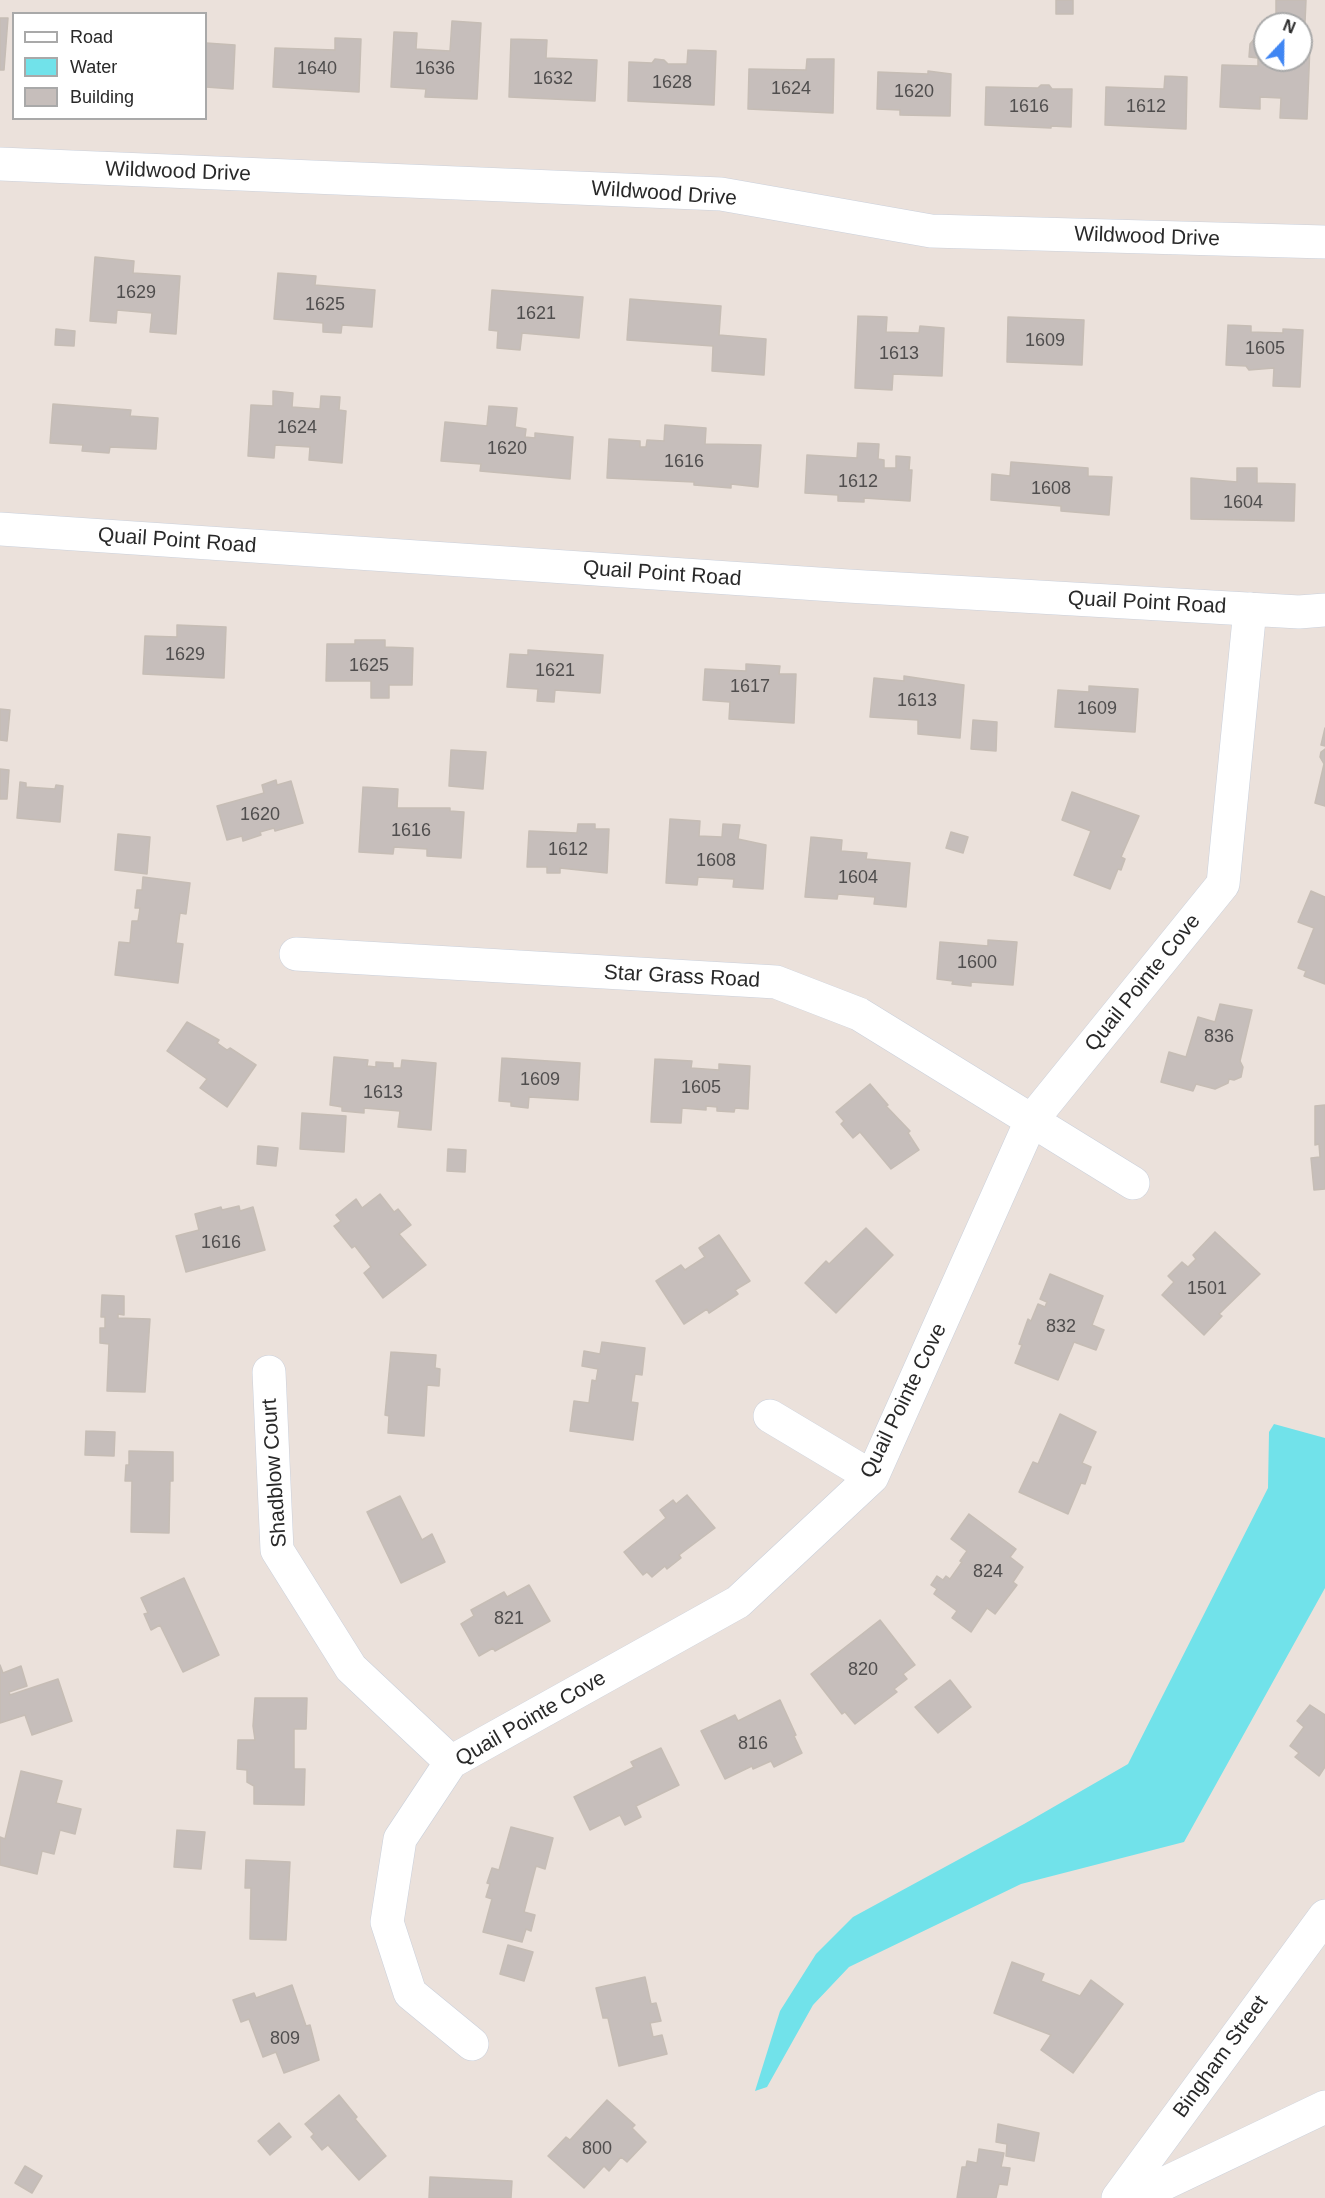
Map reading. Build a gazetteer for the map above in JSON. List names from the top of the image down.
{
  "streets": {
    "street": [
      "Wildwood Drive",
      "Quail Point Road",
      "Star Grass Road",
      "Quail Pointe Cove",
      "Shadblow Court",
      "Bingham Street"
    ]
  },
  "crossings": [
    ["Quail Point Road", "Quail Pointe Cove"],
    ["Star Grass Road", "Quail Pointe Cove"],
    ["Quail Pointe Cove", "Shadblow Court"]
  ],
  "house_numbers": [
    "1640",
    "1636",
    "1632",
    "1628",
    "1624",
    "1620",
    "1616",
    "1612",
    "1629",
    "1625",
    "1621",
    "1609",
    "1605",
    "1613",
    "1624",
    "1620",
    "1616",
    "1612",
    "1608",
    "1604",
    "1629",
    "1625",
    "1621",
    "1617",
    "1613",
    "1609",
    "1620",
    "1616",
    "1612",
    "1608",
    "1604",
    "1600",
    "836",
    "1609",
    "1605",
    "1613",
    "1616",
    "1501",
    "832",
    "824",
    "821",
    "820",
    "816",
    "809",
    "800"
  ],
  "legend": ["Road", "Water", "Building"],
  "north": "top"
}
